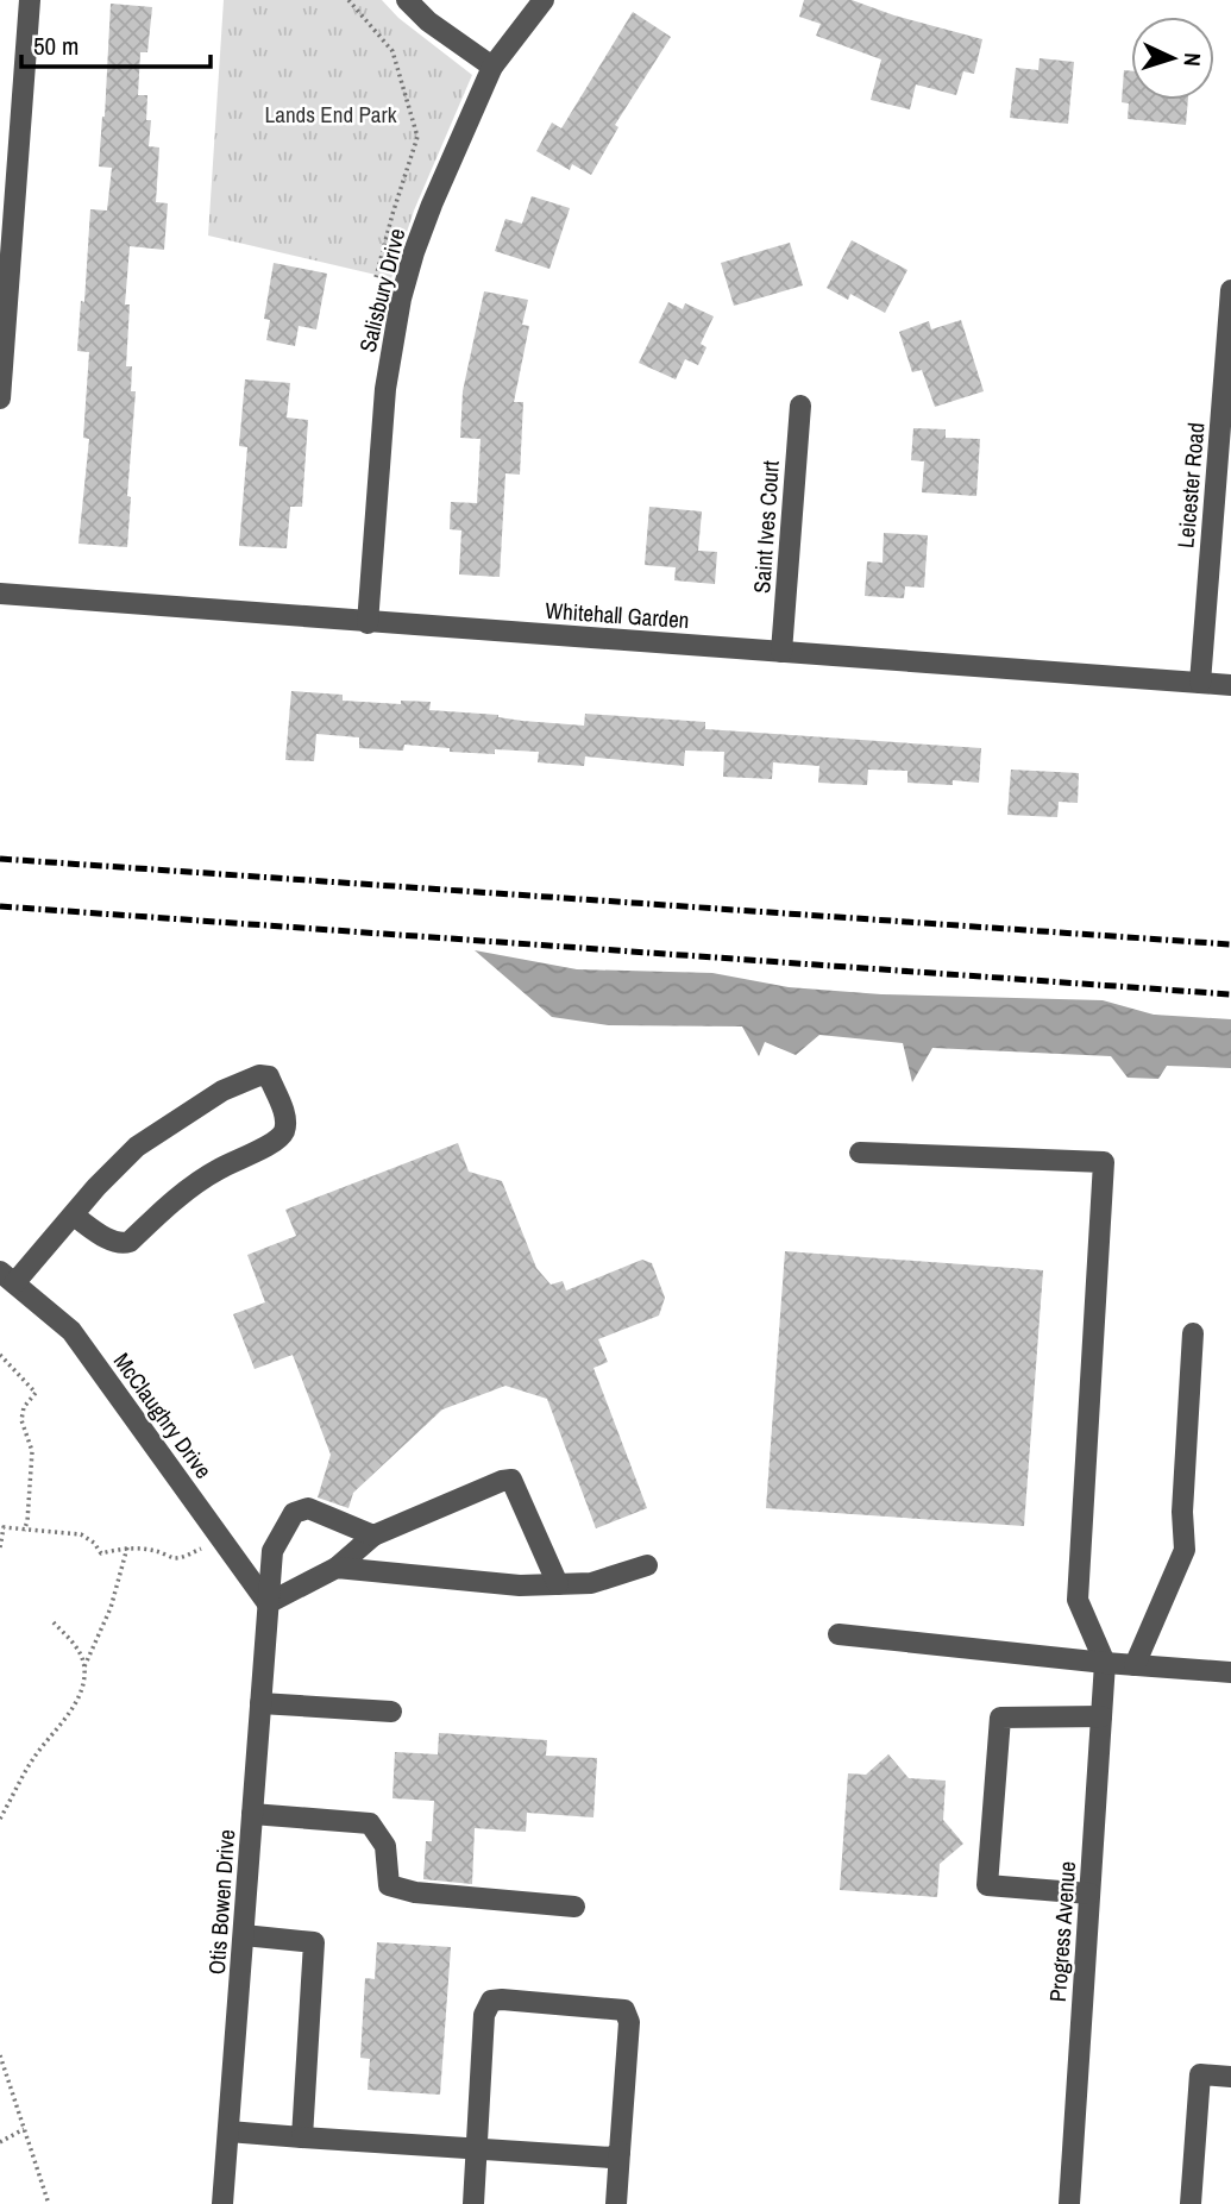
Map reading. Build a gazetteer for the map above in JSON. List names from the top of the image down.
{
  "streets": {
    "street": [
      "Salisbury Drive",
      "Leicester Road",
      "Saint Ives Court",
      "Whitehall Garden",
      "McClaughry Drive",
      "Otis Bowen Drive",
      "Progress Avenue"
    ]
  },
  "crossings": [
    ["Salisbury Drive", "Whitehall Garden"],
    ["Leicester Road", "Whitehall Garden"],
    ["Saint Ives Court", "Whitehall Garden"],
    ["McClaughry Drive", "Otis Bowen Drive"]
  ],
  "parks": ["Lands End Park"],
  "scale_bar": "50 m",
  "north": "right"
}
